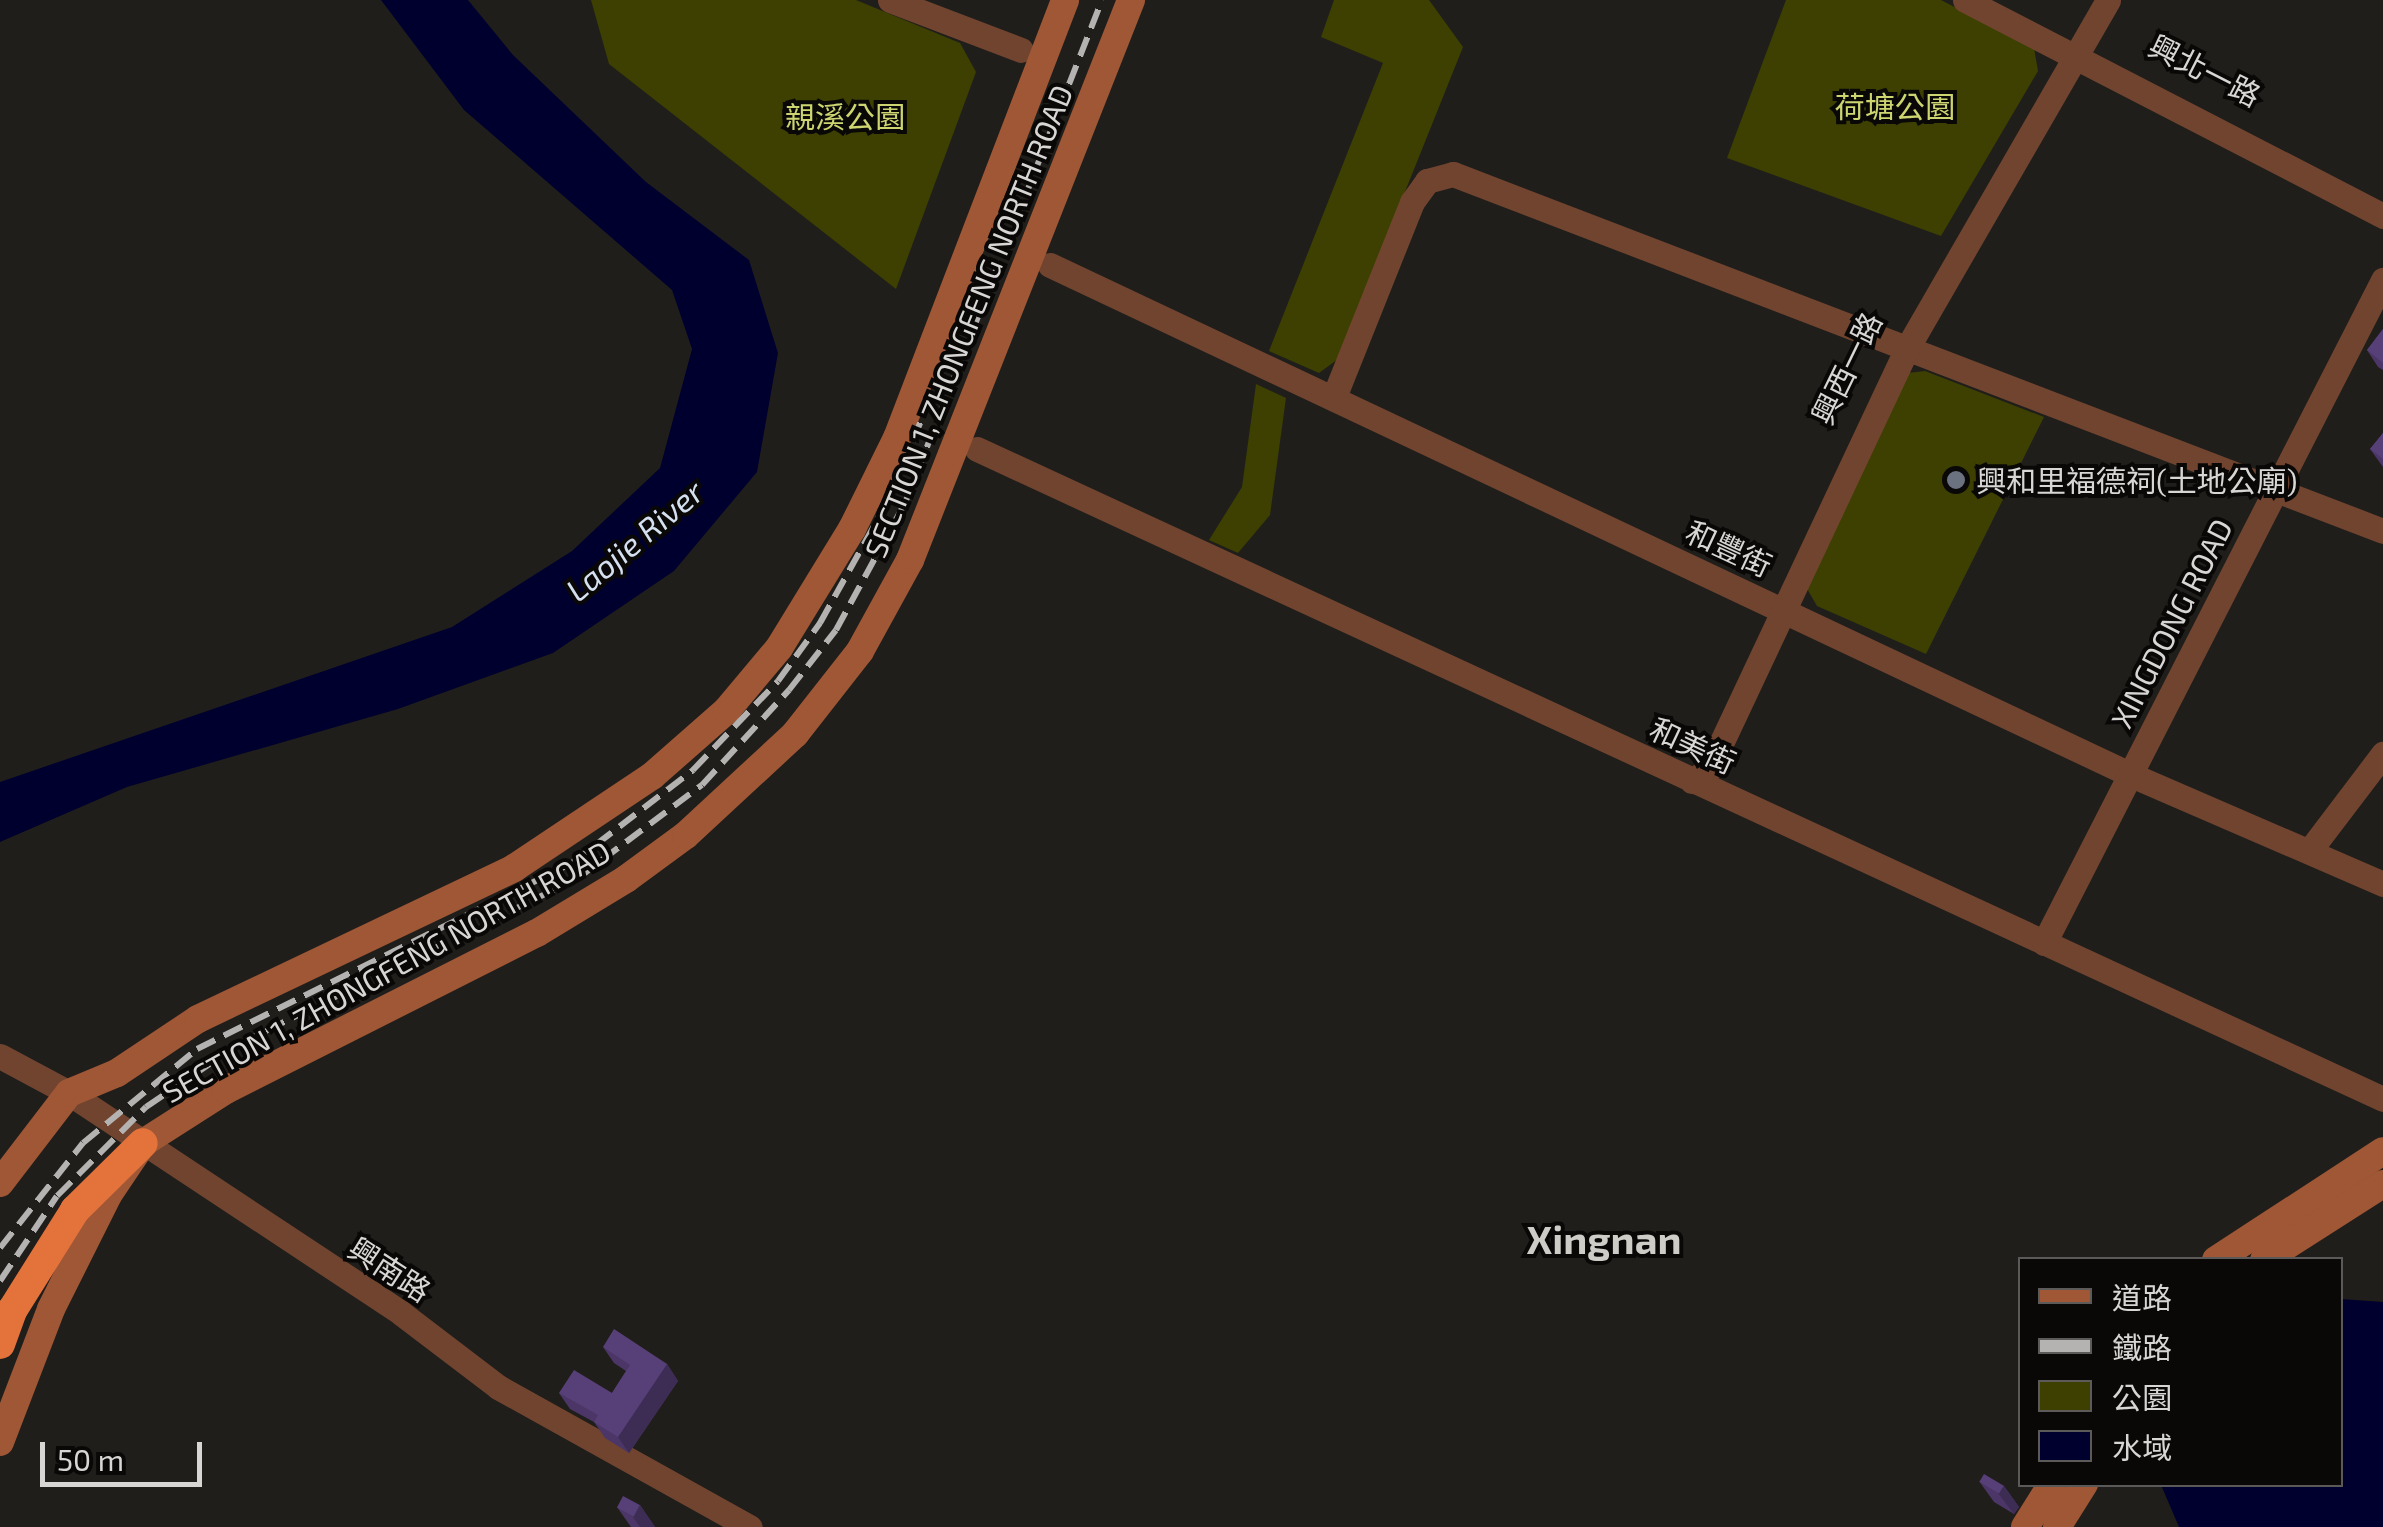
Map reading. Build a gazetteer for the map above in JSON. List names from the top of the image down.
{
  "streets": {
    "main road": ["SECTION 1, ZHONGFENG NORTH ROAD"],
    "street": [
      "興北一路",
      "興西一路",
      "和豐街",
      "XINGDONG ROAD",
      "和美街",
      "興南路"
    ]
  },
  "crossings": [
    ["興北一路", "興西一路"],
    ["SECTION 1, ZHONGFENG NORTH ROAD", "興南路"],
    ["興西一路", "和豐街"],
    ["興西一路", "和美街"],
    ["和豐街", "XINGDONG ROAD"],
    ["XINGDONG ROAD", "和美街"]
  ],
  "districts": ["Xingnan"],
  "water": ["Laojie River"],
  "parks": ["荷塘公園", "親溪公園"],
  "places": ["興和里福德祠(土地公廟)"],
  "legend": [
    "道路",
    "鐵路",
    "公園",
    "水域"
  ],
  "scale_bar": "50 m"
}
